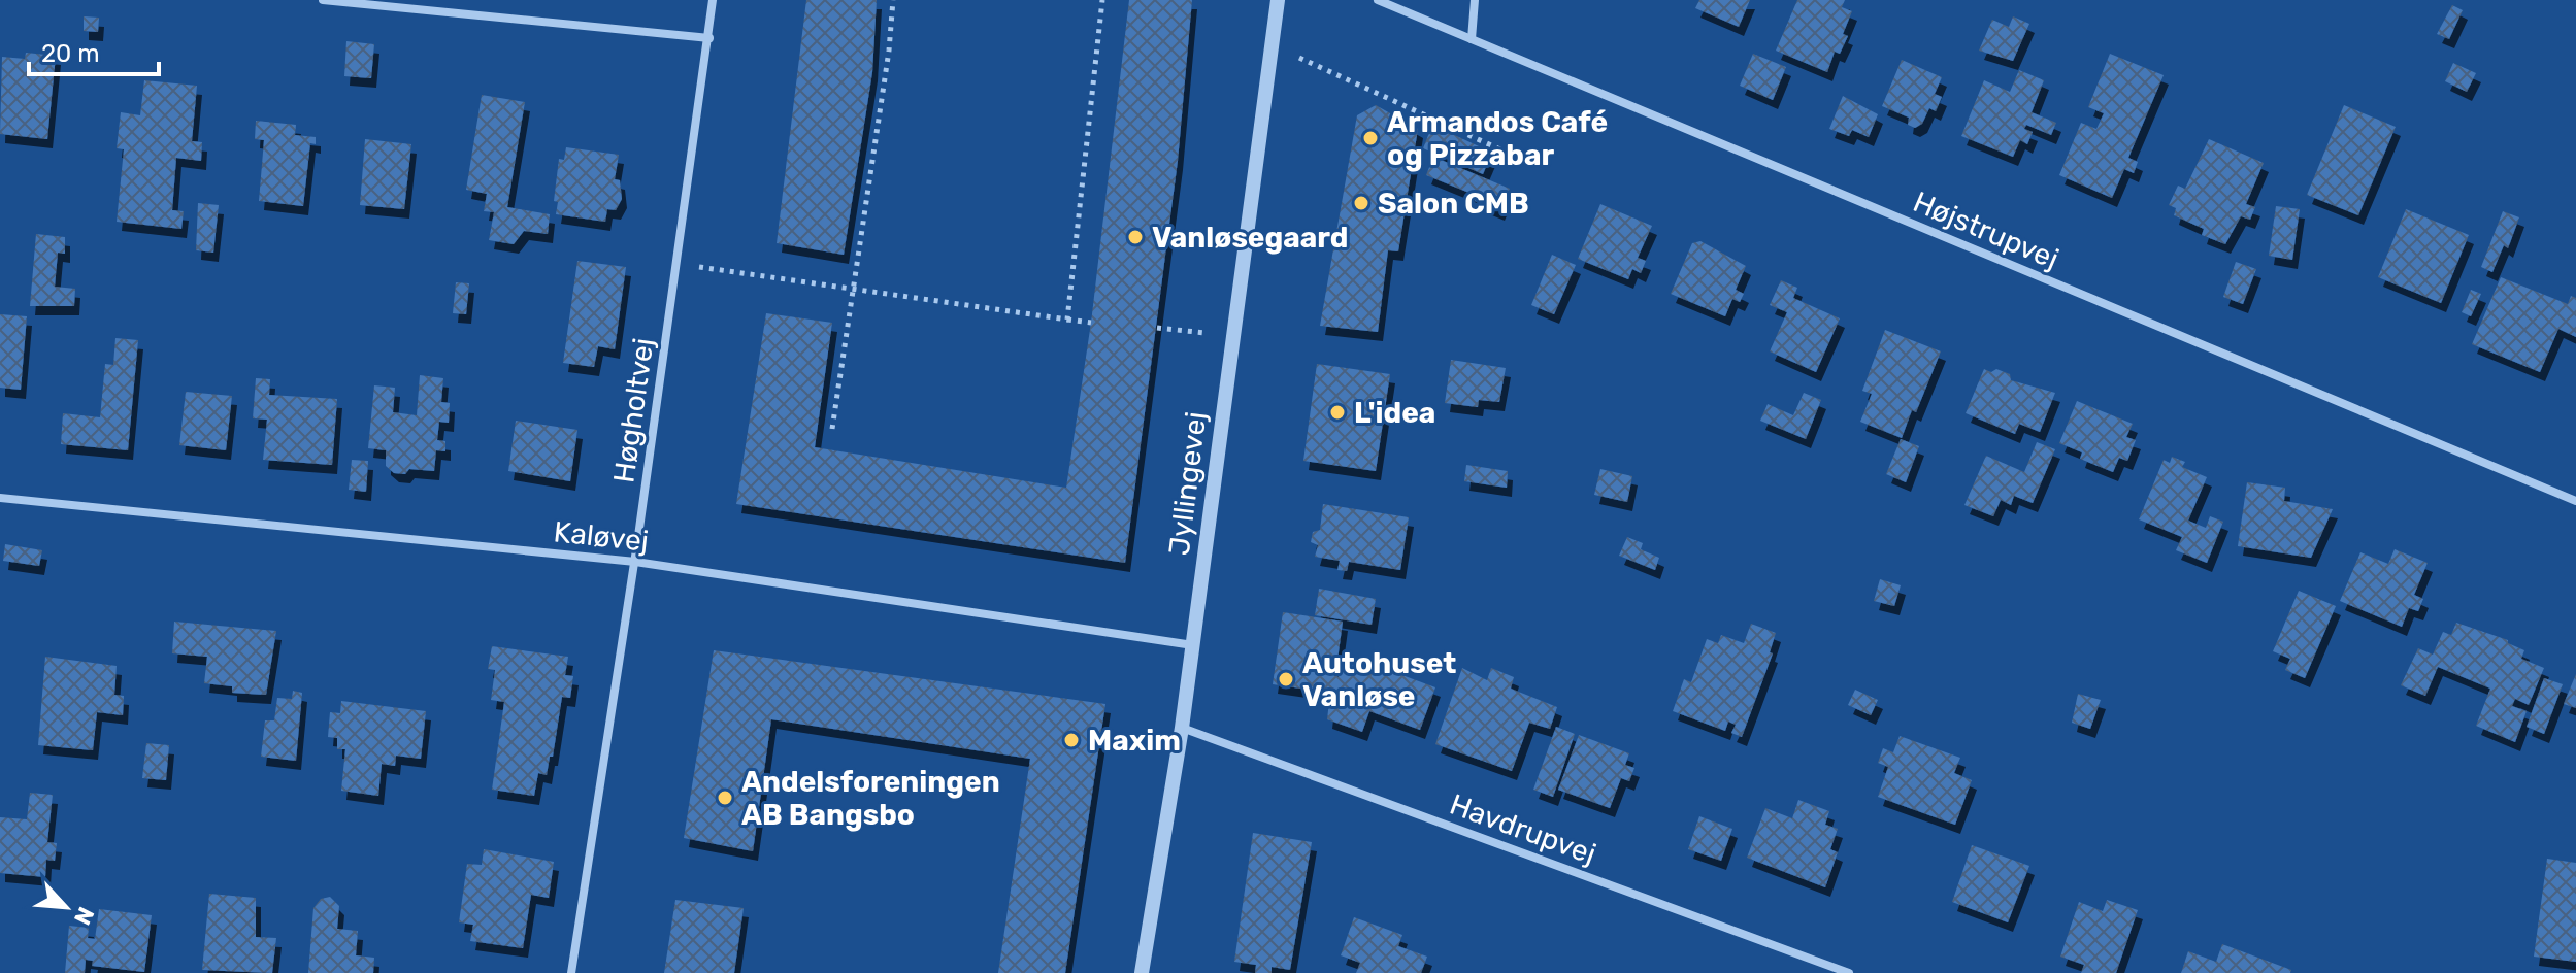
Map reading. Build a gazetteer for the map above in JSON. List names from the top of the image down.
{
  "streets": {
    "street": [
      "Højstrupvej",
      "Høgholtvej",
      "Jyllingevej",
      "Kaløvej",
      "Havdrupvej"
    ]
  },
  "crossings": [
    ["Høgholtvej", "Kaløvej"],
    ["Jyllingevej", "Kaløvej"],
    ["Jyllingevej", "Havdrupvej"]
  ],
  "places": [
    "Armandos Café og Pizzabar",
    "Salon CMB",
    "Vanløsegaard",
    "L'idea",
    "Autohuset Vanløse",
    "Maxim",
    "Andelsforeningen AB Bangsbo"
  ],
  "scale_bar": "20 m",
  "north": "bottom right"
}
